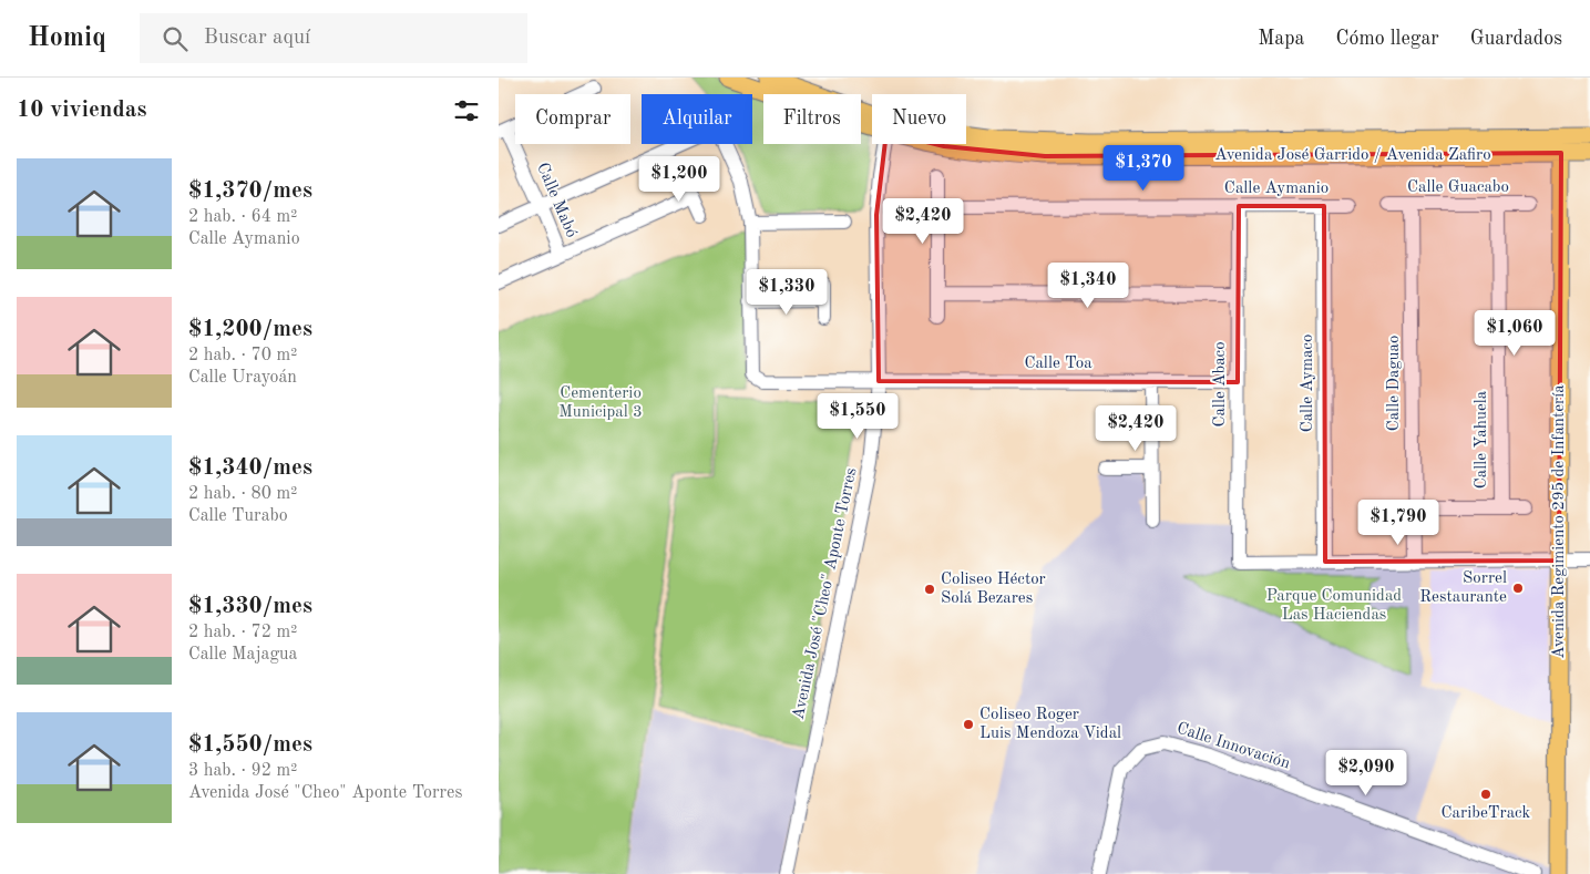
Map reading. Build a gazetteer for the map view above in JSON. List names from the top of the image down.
{
  "streets": {
    "main road": ["Avenida José Garrido / Avenida Zafiro", "Avenida Regimiento 295 de Infantería"],
    "street": [
      "Calle Guacabo",
      "Calle Aymanio",
      "Calle Mabó",
      "Calle Toa",
      "Calle Aymaco",
      "Calle Daguao",
      "Calle Abaco",
      "Calle Yahuela",
      "Avenida José \"Cheo\" Aponte Torres",
      "Calle Innovación"
    ]
  },
  "crossings": [
    ["Avenida José Garrido / Avenida Zafiro", "Avenida Regimiento 295 de Infantería"],
    ["Calle Guacabo", "Calle Daguao"],
    ["Calle Guacabo", "Calle Yahuela"],
    ["Calle Aymanio", "Calle Aymaco"],
    ["Calle Aymanio", "Calle Abaco"],
    ["Calle Toa", "Calle Abaco"],
    ["Calle Toa", "Avenida José \"Cheo\" Aponte Torres"],
    ["Calle Aymaco", "Calle Abaco"],
    ["Calle Daguao", "Calle Yahuela"]
  ],
  "parks": ["Cementerio Municipal 3", "Parque Comunidad Las Haciendas"],
  "places": [
    "Sorrel Restaurante",
    "Coliseo Héctor Solá Bezares",
    "Coliseo Roger Luis Mendoza Vidal",
    "CaribeTrack"
  ],
  "page": {
    "header": "Homiq",
    "search": "Buscar aquí",
    "nav": ["Mapa", "Cómo llegar", "Guardados"],
    "heading": "10 viviendas",
    "chip": [
      "Comprar",
      "Alquilar",
      "Filtros",
      "Nuevo"
    ],
    "list": [
      {
        "name": "$1,370/mes",
        "note": "2 hab. · 64 m² · Calle Aymanio"
      },
      {
        "name": "$1,200/mes",
        "note": "2 hab. · 70 m² · Calle Urayoán"
      },
      {
        "name": "$1,340/mes",
        "note": "2 hab. · 80 m² · Calle Turabo"
      },
      {
        "name": "$1,330/mes",
        "note": "2 hab. · 72 m² · Calle Majagua"
      },
      {
        "name": "$1,550/mes",
        "note": "3 hab. · 92 m² · Avenida José \"Cheo\" Aponte Torres"
      }
    ],
    "price": [
      "$1,370",
      "$1,200",
      "$2,420",
      "$1,340",
      "$1,330",
      "$1,060",
      "$1,550",
      "$2,420",
      "$1,790",
      "$2,090"
    ]
  }
}
